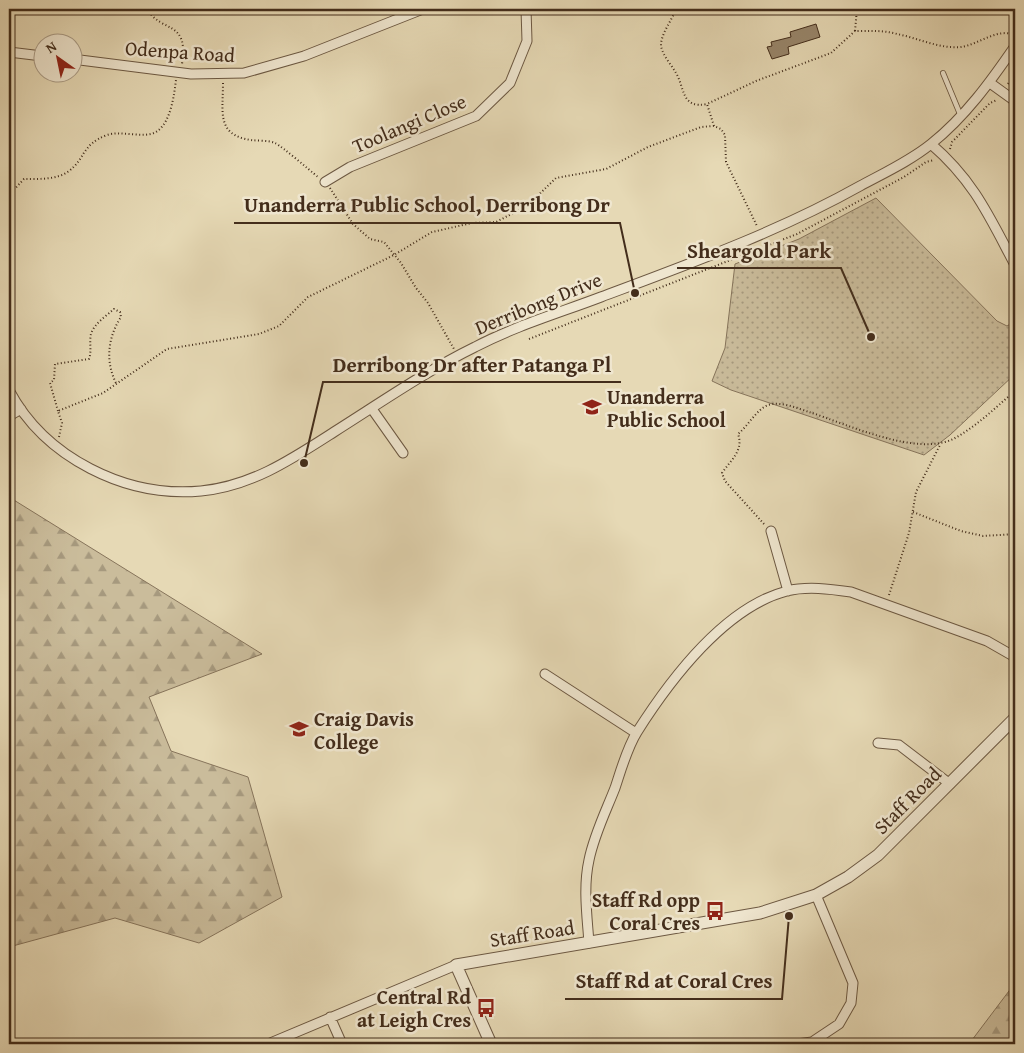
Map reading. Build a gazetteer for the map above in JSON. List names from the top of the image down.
{
  "streets": {
    "street": [
      "Odenpa Road",
      "Toolangi Close",
      "Derribong Drive",
      "Staff Road"
    ]
  },
  "places": {
    "other": [
      "Unanderra Public School, Derribong Dr",
      "Sheargold Park",
      "Derribong Dr after Patanga Pl",
      "Staff Rd at Coral Cres"
    ],
    "school or university": ["Unanderra Public School", "Craig Davis College"],
    "bus stop": ["Staff Rd opp Coral Cres", "Central Rd at Leigh Cres"]
  },
  "north": "top left"
}
